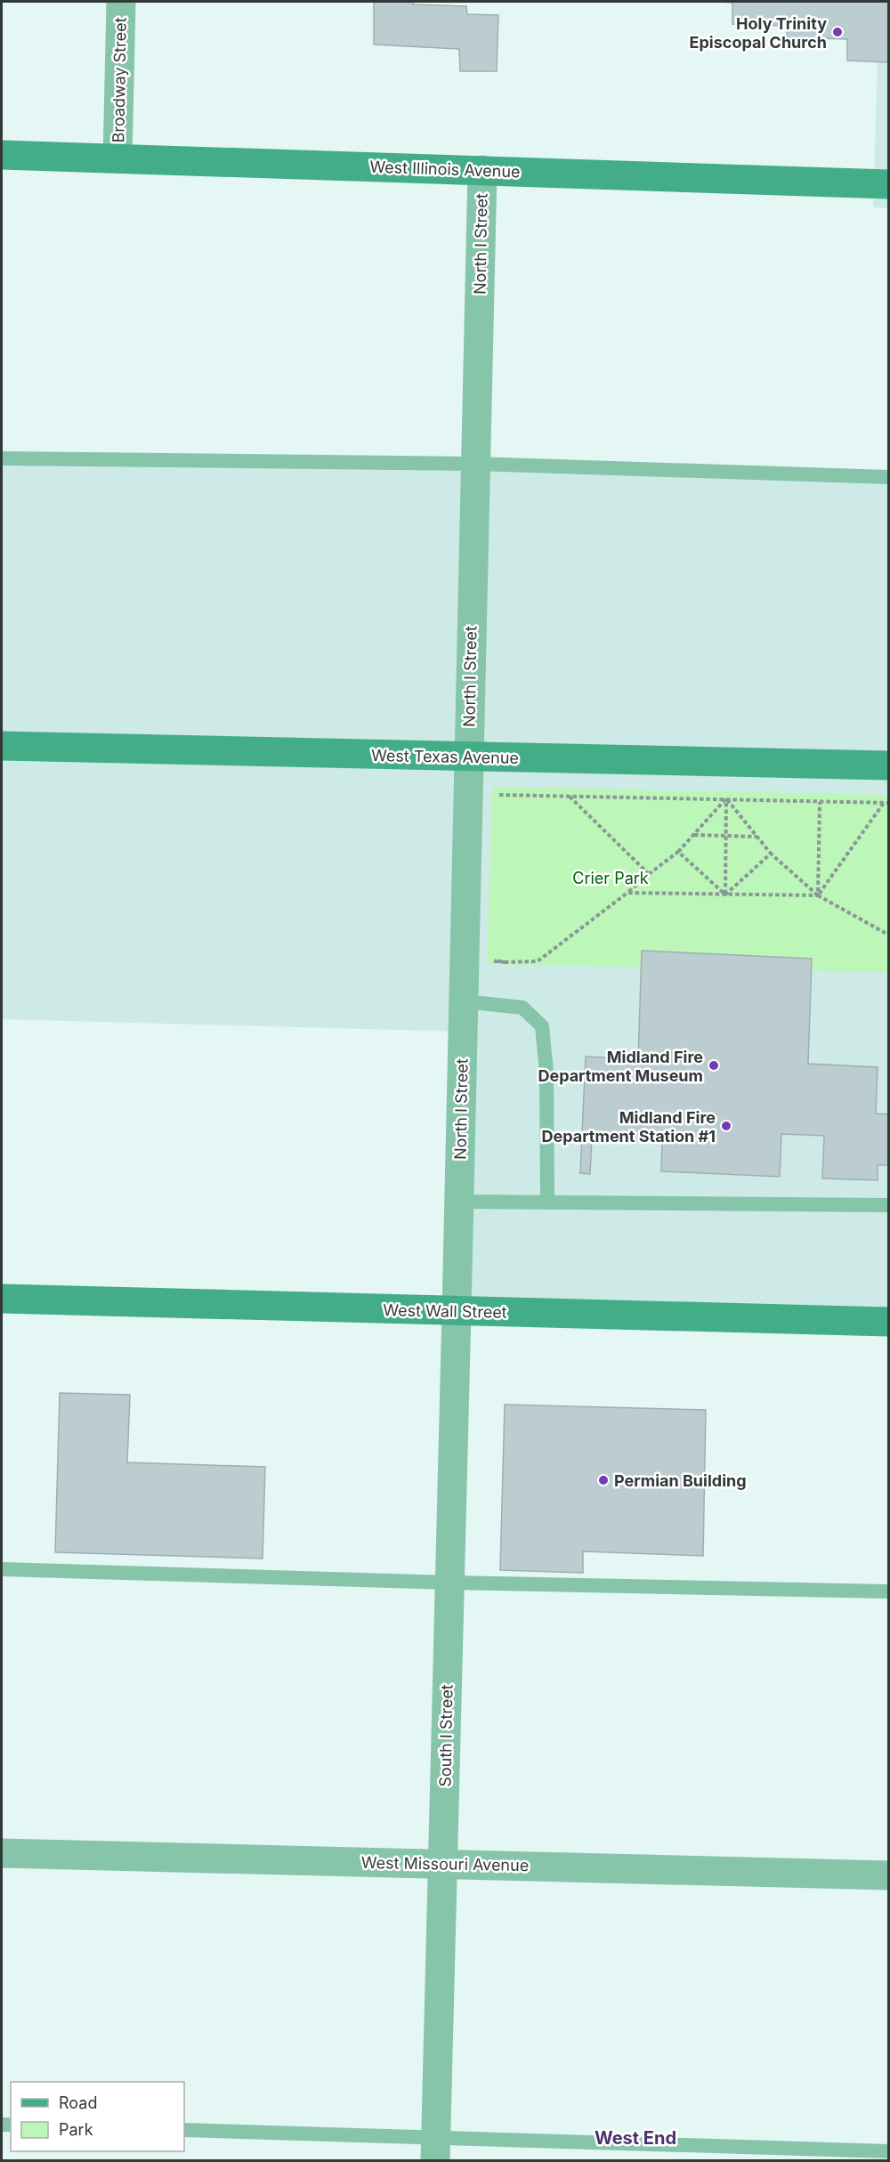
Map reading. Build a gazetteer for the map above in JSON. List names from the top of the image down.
{
  "streets": {
    "main road": ["West Illinois Avenue", "West Texas Avenue", "West Wall Street"],
    "street": [
      "Broadway Street",
      "North I Street",
      "South I Street",
      "West Missouri Avenue"
    ]
  },
  "crossings": [
    ["Broadway Street", "West Illinois Avenue"],
    ["West Illinois Avenue", "North I Street"],
    ["North I Street", "West Texas Avenue"],
    ["North I Street", "West Wall Street"],
    ["North I Street", "South I Street"],
    ["West Wall Street", "South I Street"],
    ["South I Street", "West Missouri Avenue"]
  ],
  "districts": ["West End"],
  "parks": ["Crier Park"],
  "places": [
    "Holy Trinity Episcopal Church",
    "Midland Fire Department Museum",
    "Midland Fire Department Station #1",
    "Permian Building"
  ],
  "legend": ["Road", "Park"]
}
